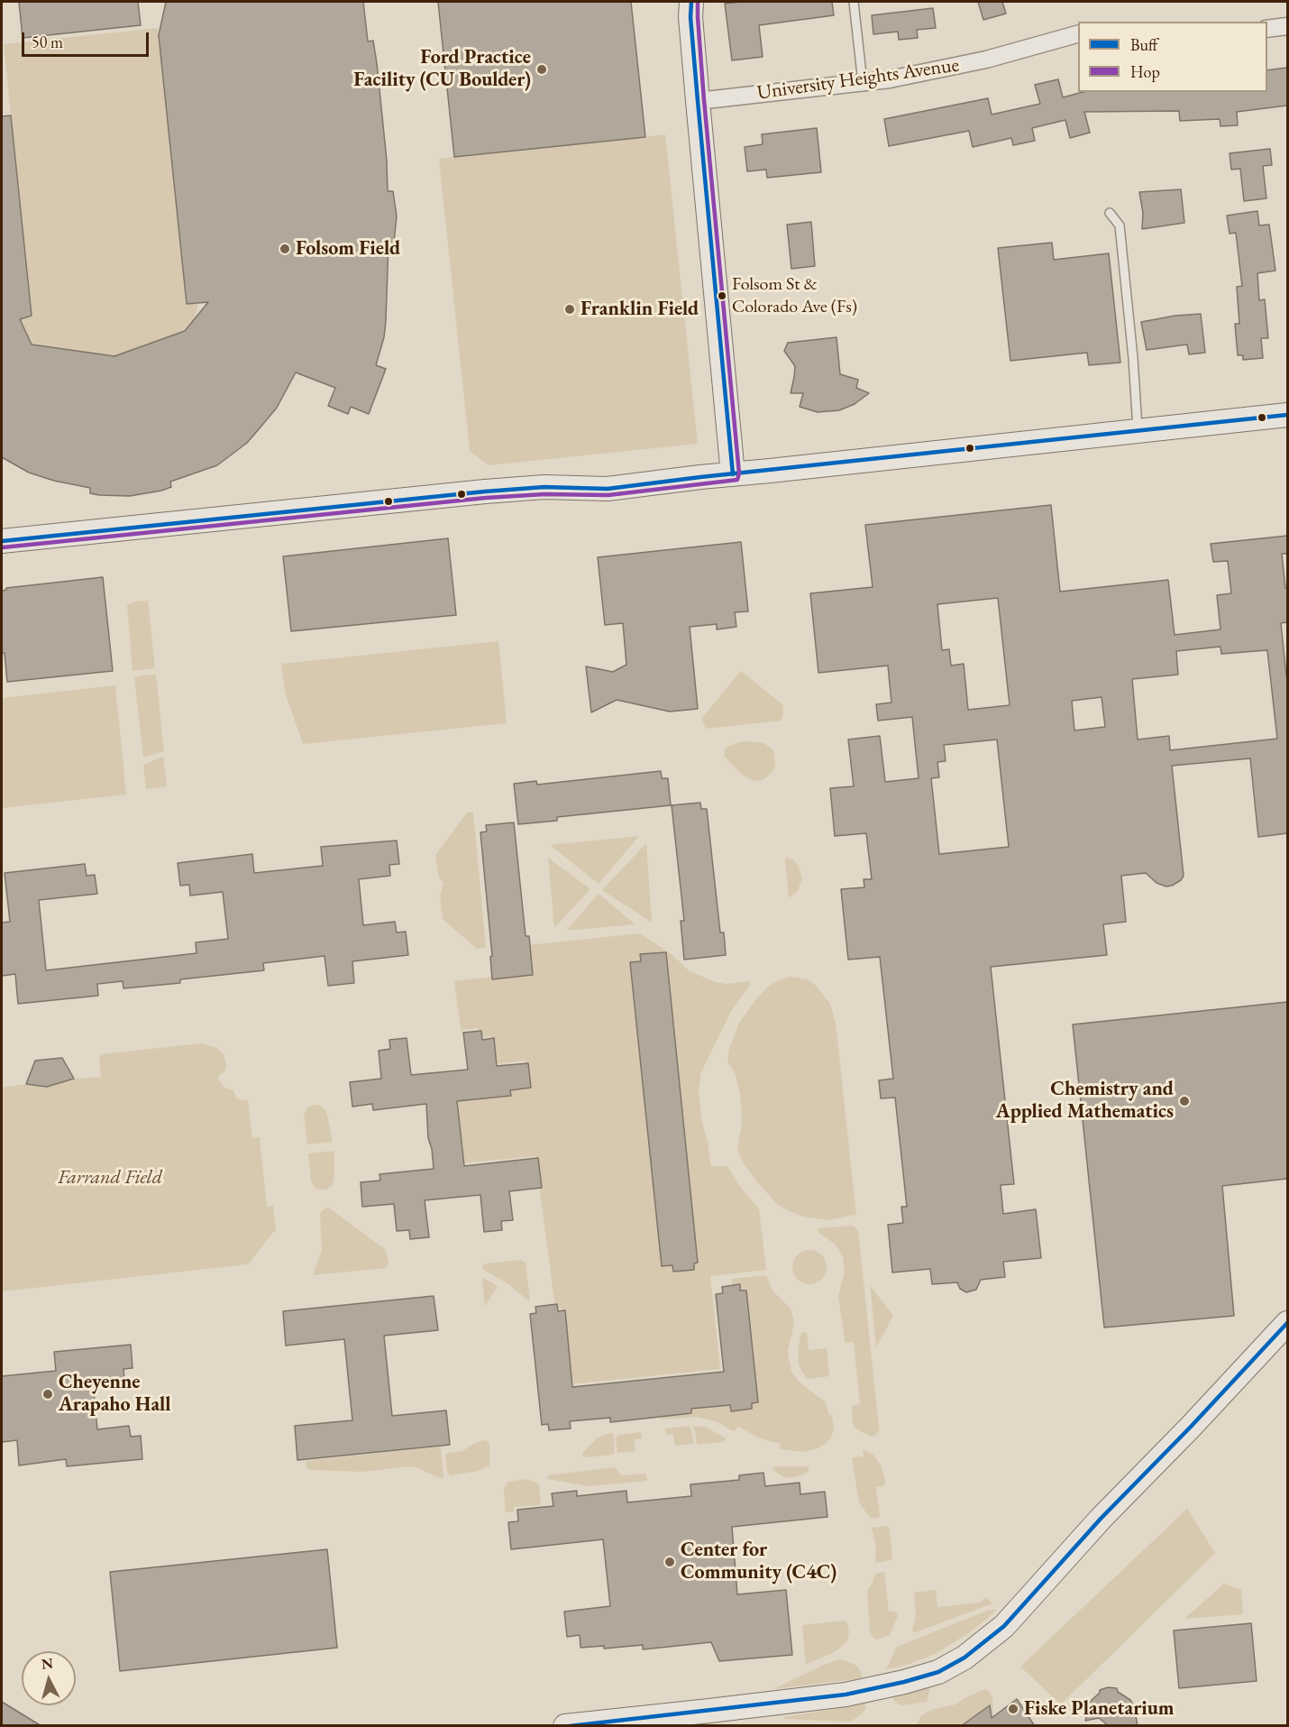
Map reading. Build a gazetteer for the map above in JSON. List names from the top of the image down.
{
  "streets": {
    "street": ["University Heights Avenue"]
  },
  "parks": ["Farrand Field"],
  "places": [
    "Ford Practice Facility (CU Boulder)",
    "Folsom Field",
    "Folsom St & Colorado Ave (Fs)",
    "Franklin Field",
    "Chemistry and Applied Mathematics",
    "Cheyenne Arapaho Hall",
    "Center for Community (C4C)",
    "Fiske Planetarium"
  ],
  "lines": ["transit line Buff", "transit line Hop"],
  "legend": ["Buff", "Hop"],
  "scale_bar": "50 m",
  "north": "top"
}
